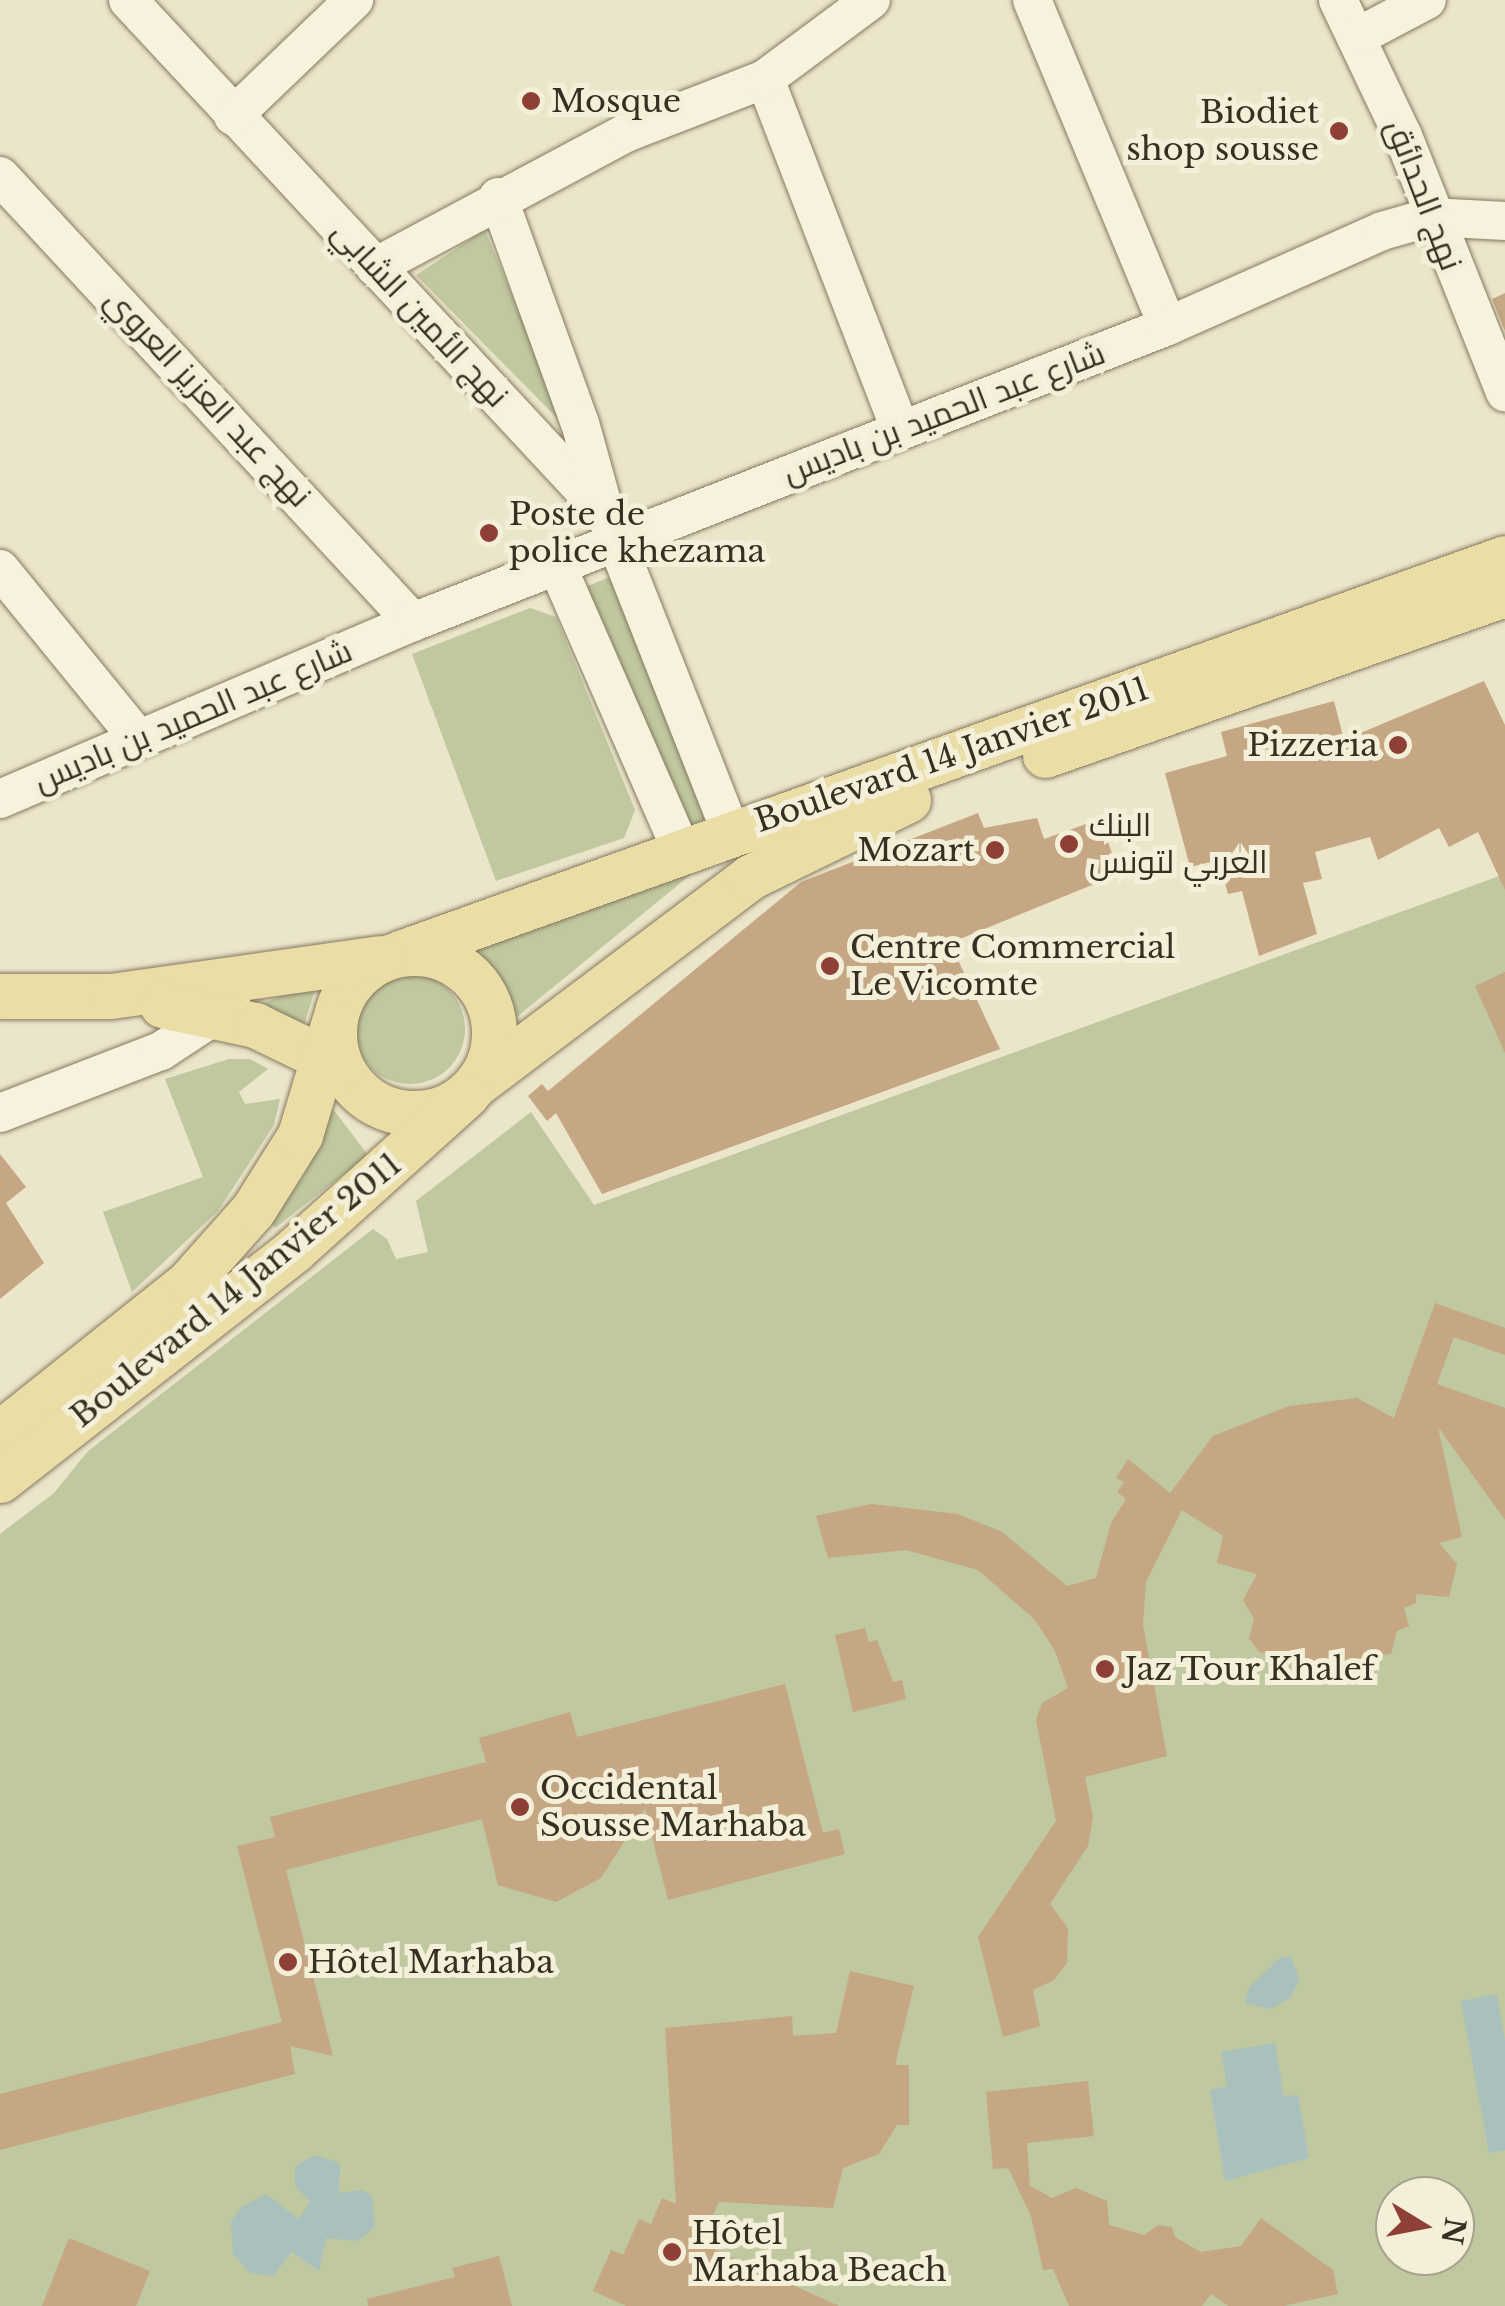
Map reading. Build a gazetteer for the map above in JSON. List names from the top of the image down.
{
  "streets": {
    "main road": ["Boulevard 14 Janvier 2011"],
    "street": [
      "نهج الحدائق",
      "نهج الأمين الشابي",
      "نهج عبد العزيز العروي",
      "شارع عبد الحميد بن باديس"
    ]
  },
  "crossings": [
    ["نهج الحدائق", "شارع عبد الحميد بن باديس"],
    ["نهج الأمين الشابي", "شارع عبد الحميد بن باديس"],
    ["نهج عبد العزيز العروي", "شارع عبد الحميد بن باديس"]
  ],
  "places": [
    "Mosque",
    "Biodiet shop sousse",
    "Poste de police khezama",
    "Pizzeria",
    "البنك العربي لتونس",
    "Mozart",
    "Centre Commercial Le Vicomte",
    "Jaz Tour Khalef",
    "Occidental Sousse Marhaba",
    "Hôtel Marhaba",
    "Hôtel Marhaba Beach"
  ],
  "north": "right"
}
